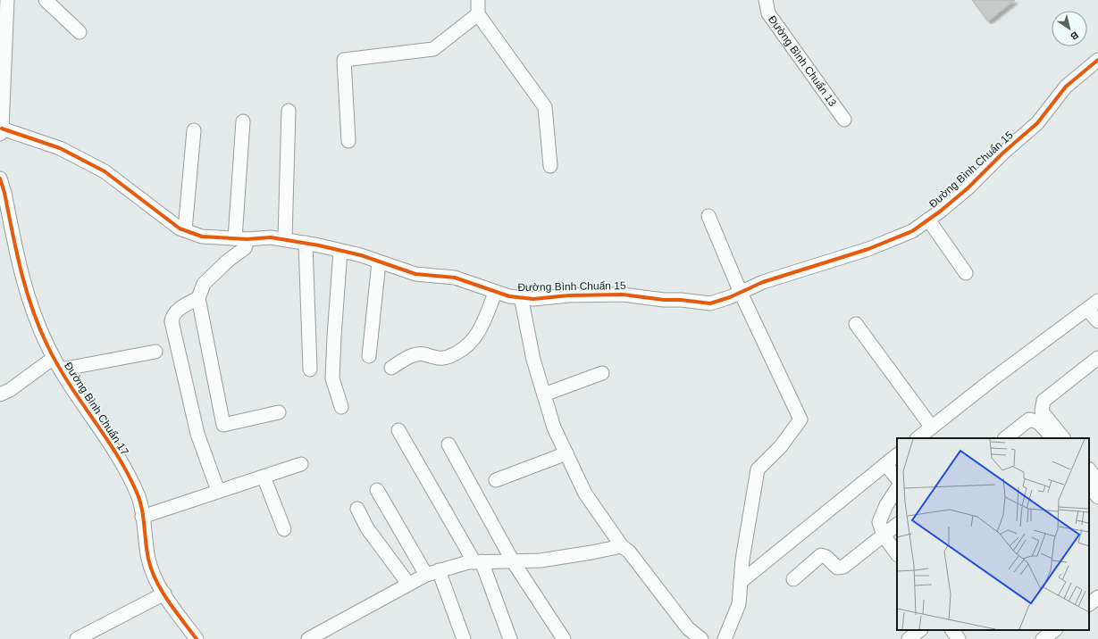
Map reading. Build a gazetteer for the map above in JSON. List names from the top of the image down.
{
  "streets": {
    "street": ["Đường Bình Chuẩn 13", "Đường Bình Chuẩn 15", "Đường Bình Chuẩn 17"]
  },
  "north": "bottom right"
}
